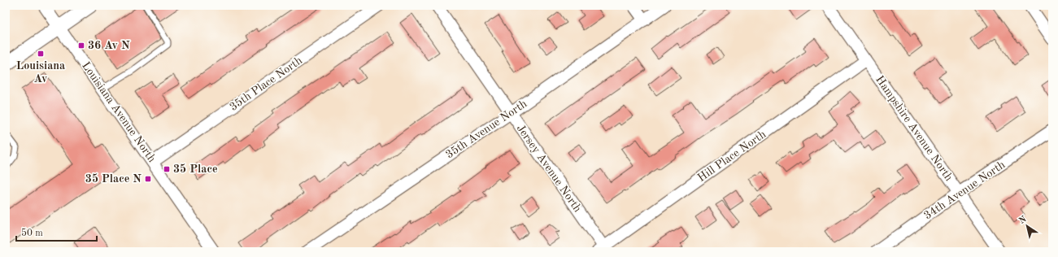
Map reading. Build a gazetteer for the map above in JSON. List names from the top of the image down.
{
  "streets": {
    "street": [
      "35th Place North",
      "Louisiana Avenue North",
      "Hampshire Avenue North",
      "35th Avenue North",
      "Hill Place North",
      "Jersey Avenue North",
      "34th Avenue North"
    ]
  },
  "crossings": [
    ["35th Place North", "Louisiana Avenue North"],
    ["Hampshire Avenue North", "Hill Place North"],
    ["Hampshire Avenue North", "34th Avenue North"],
    ["35th Avenue North", "Jersey Avenue North"],
    ["Hill Place North", "Jersey Avenue North"]
  ],
  "places": {
    "transit": [
      "36 Av N",
      "Louisiana Av",
      "35 Place",
      "35 Place N"
    ]
  },
  "scale_bar": "50 m",
  "north": "top left"
}
